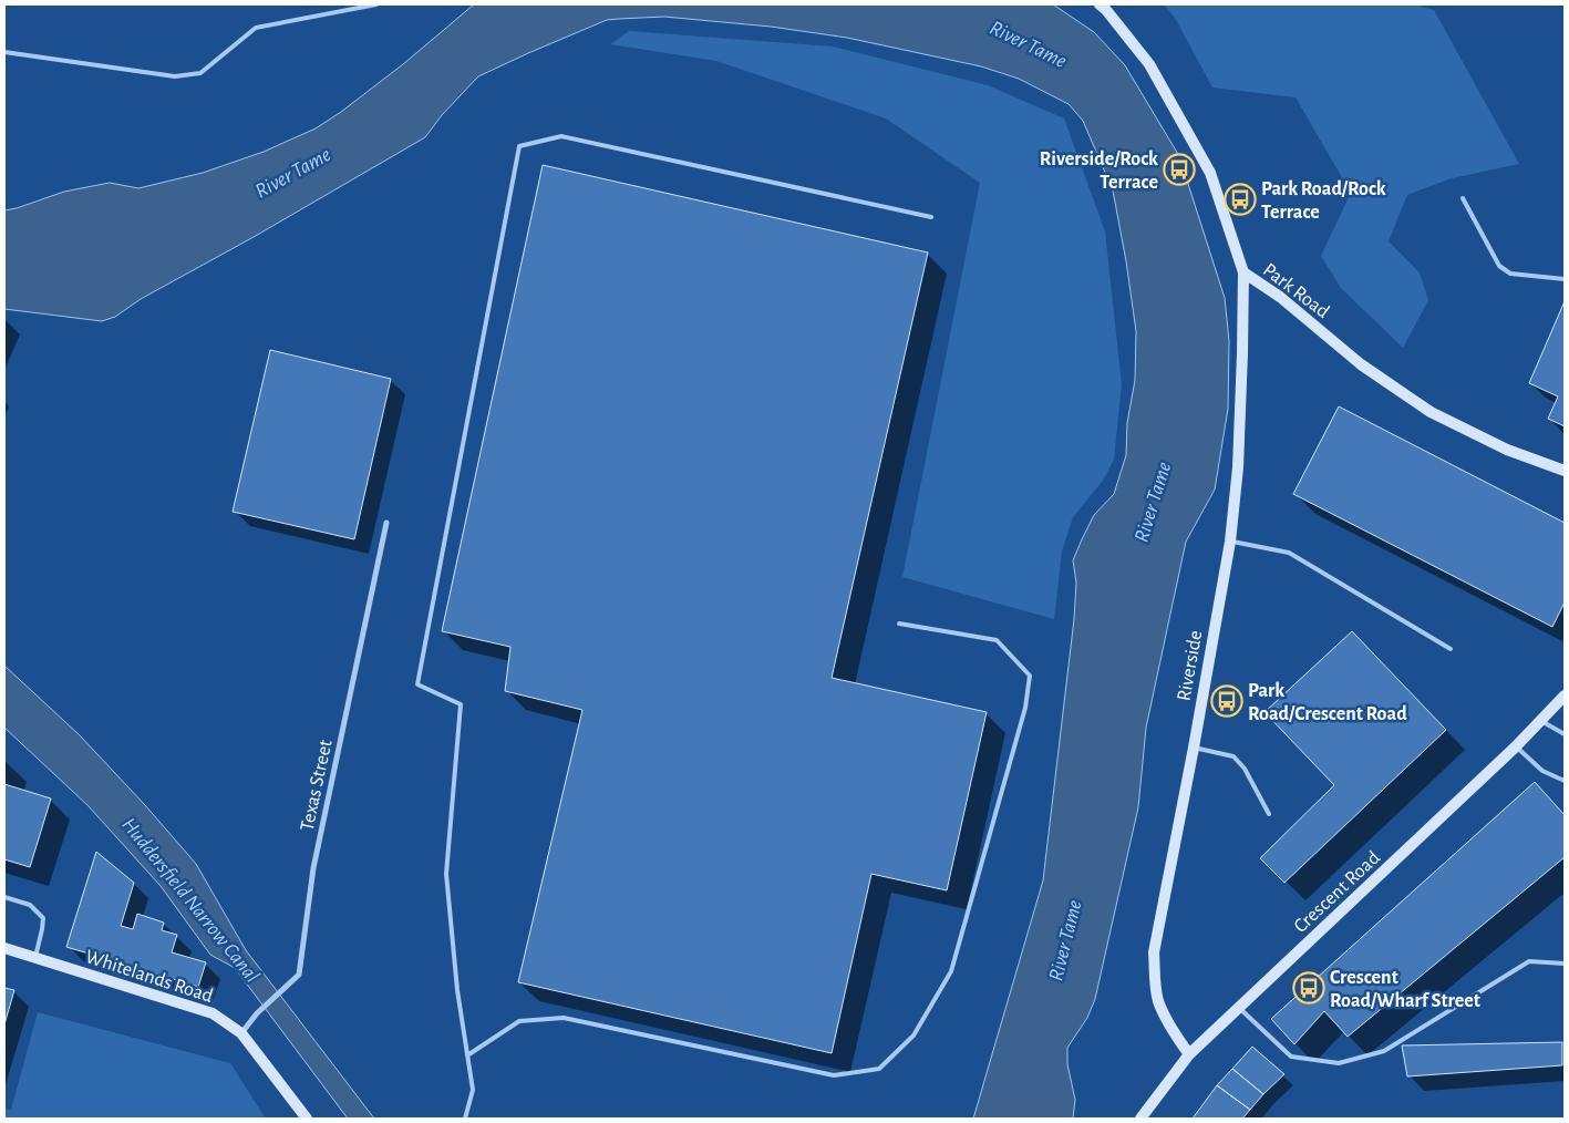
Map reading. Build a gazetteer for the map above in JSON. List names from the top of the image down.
{
  "streets": {
    "main road": [
      "Park Road",
      "Riverside",
      "Crescent Road",
      "Whitelands Road"
    ],
    "street": ["Texas Street"]
  },
  "crossings": [
    ["Park Road", "Riverside"],
    ["Riverside", "Crescent Road"],
    ["Texas Street", "Whitelands Road"]
  ],
  "water": ["River Tame", "Huddersfield Narrow Canal"],
  "places": {
    "bus stop": [
      "Riverside/Rock Terrace",
      "Park Road/Rock Terrace",
      "Park Road/Crescent Road",
      "Crescent Road/Wharf Street"
    ]
  }
}
